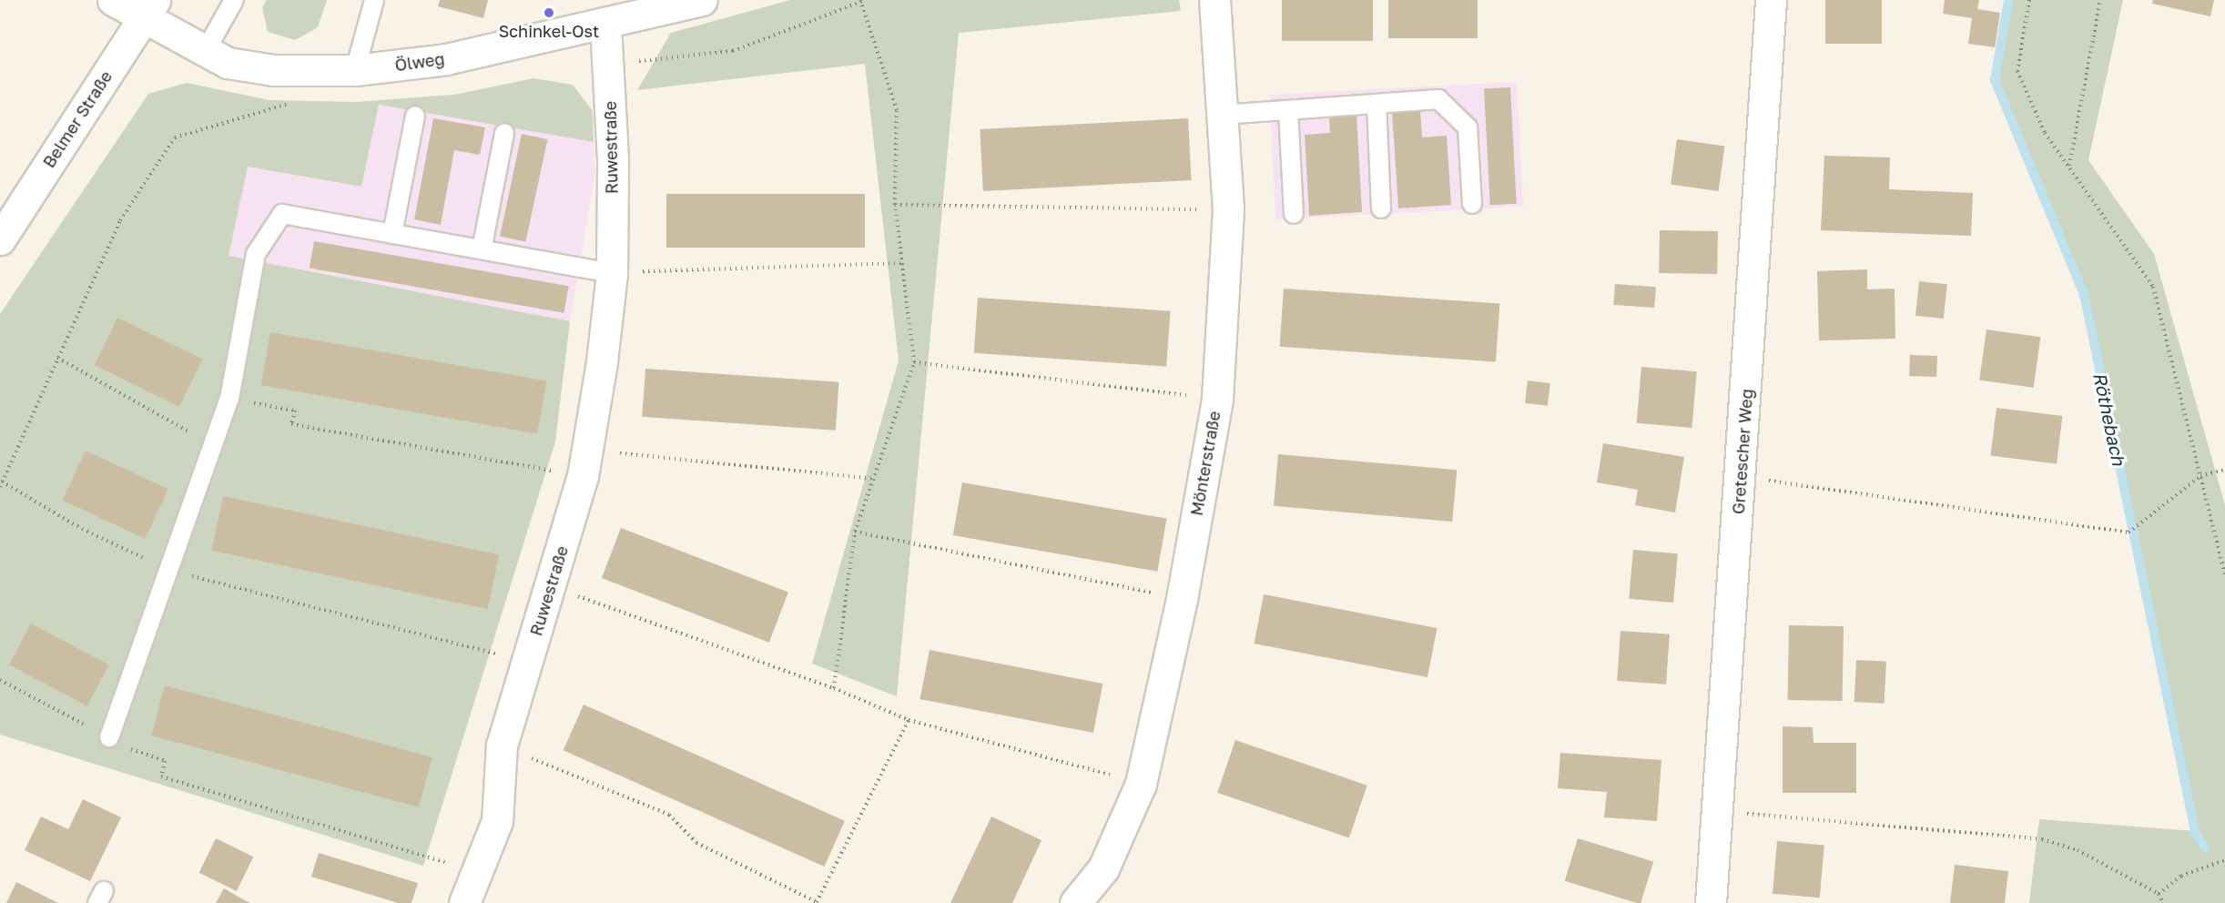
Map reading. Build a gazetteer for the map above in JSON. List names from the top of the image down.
{
  "streets": {
    "street": [
      "Ölweg",
      "Belmer Straße",
      "Ruwestraße",
      "Gretescher Weg",
      "Mönterstraße"
    ]
  },
  "crossings": [
    ["Ölweg", "Belmer Straße"],
    ["Ölweg", "Ruwestraße"]
  ],
  "water": ["Röthebach"],
  "places": ["Schinkel-Ost"]
}
